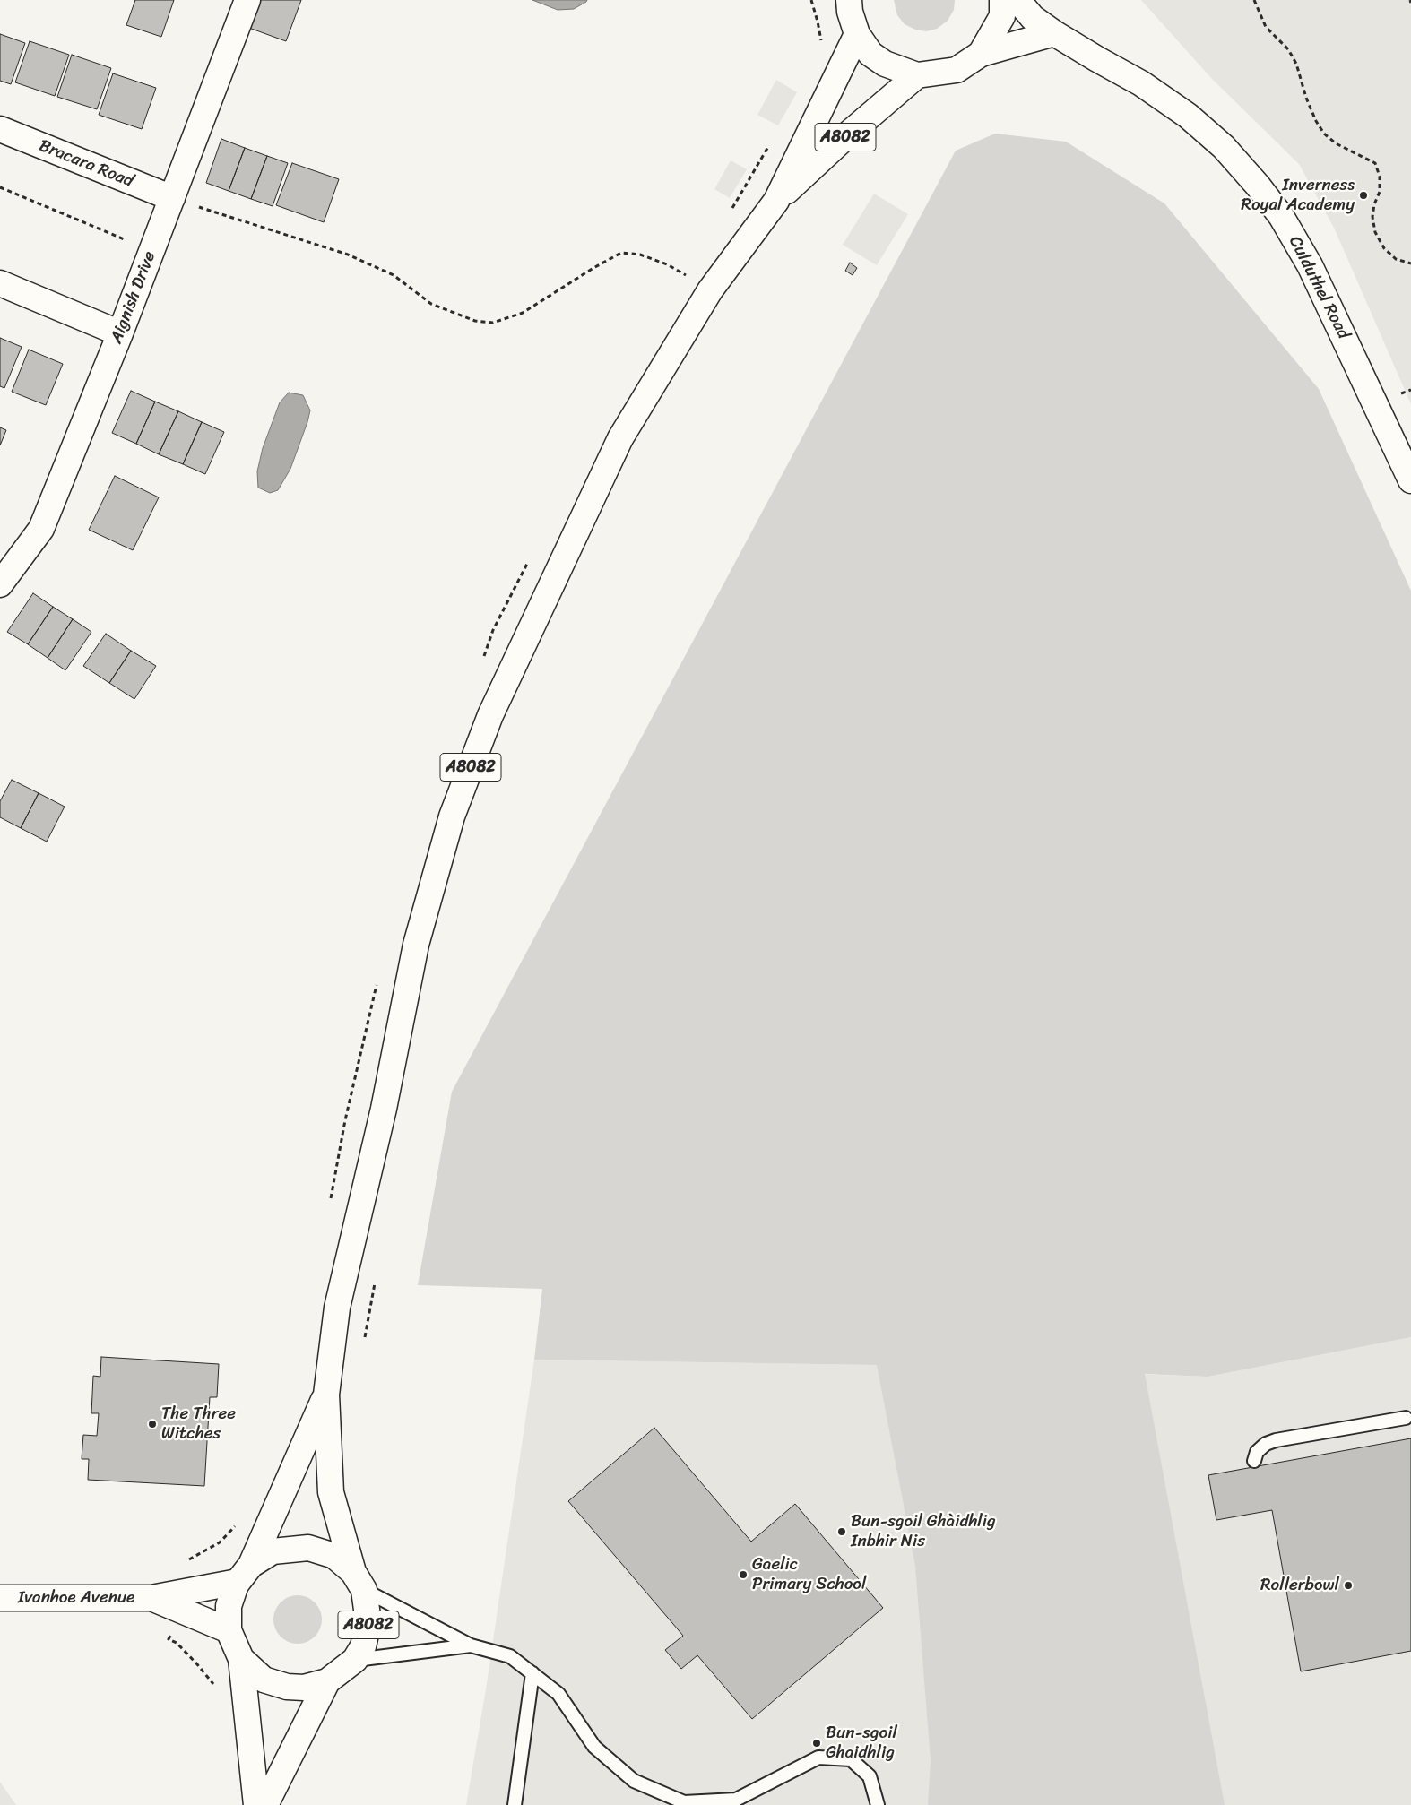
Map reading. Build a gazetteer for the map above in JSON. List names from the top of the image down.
{
  "streets": {
    "main road": [
      "A8082",
      "Bracara Road",
      "Culduthel Road",
      "Aignish Drive",
      "Ivanhoe Avenue"
    ]
  },
  "crossings": [
    ["A8082", "Ivanhoe Avenue"],
    ["Bracara Road", "Aignish Drive"]
  ],
  "places": [
    "Inverness Royal Academy",
    "The Three Witches",
    "Bun-sgoil Ghàidhlig Inbhir Nis",
    "Gaelic Primary School",
    "Rollerbowl",
    "Bun-sgoil Ghaidhlig"
  ]
}
